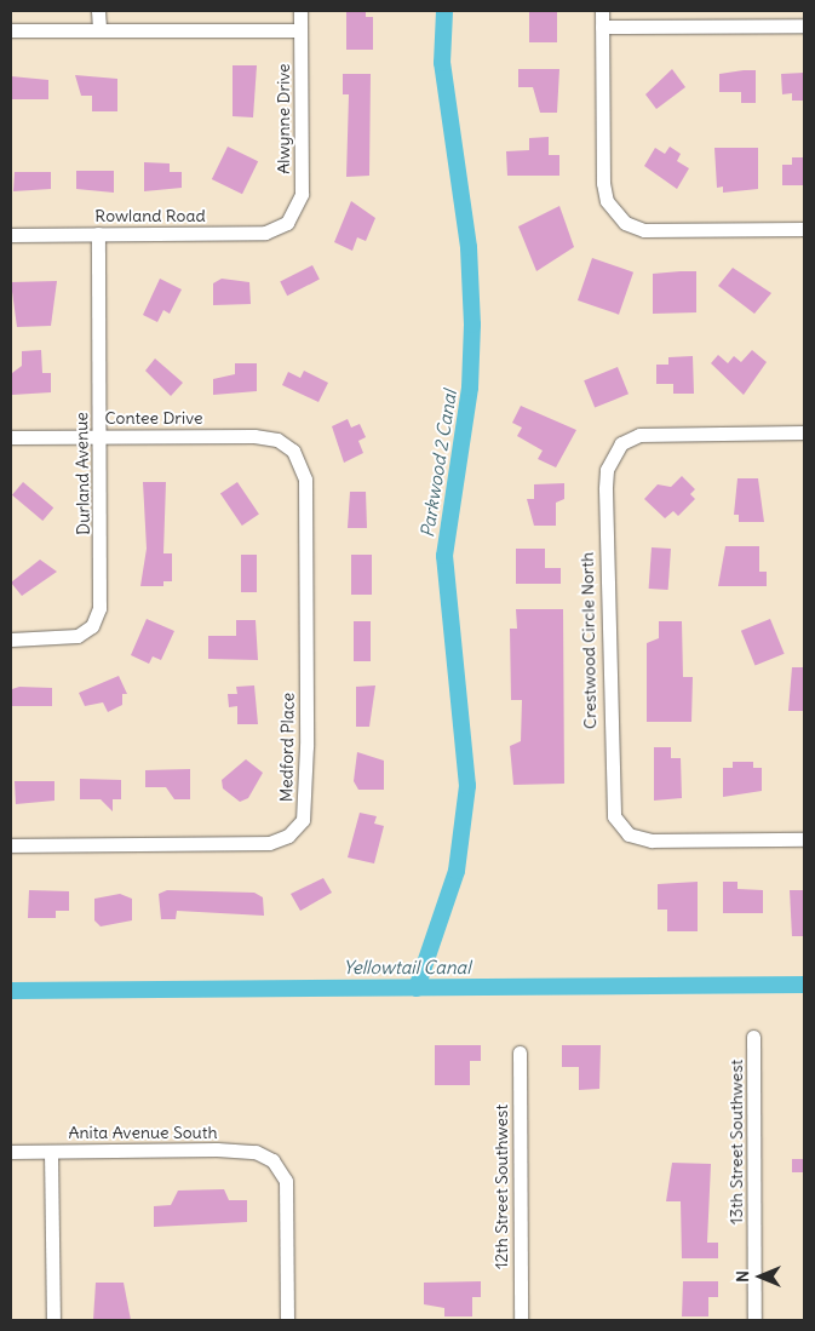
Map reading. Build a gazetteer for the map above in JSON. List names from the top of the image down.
{
  "streets": {
    "street": [
      "Alwynne Drive",
      "Rowland Road",
      "Contee Drive",
      "Durland Avenue",
      "Crestwood Circle North",
      "Medford Place",
      "Anita Avenue South",
      "13th Street Southwest",
      "12th Street Southwest"
    ]
  },
  "crossings": [
    ["Alwynne Drive", "Rowland Road"],
    ["Rowland Road", "Durland Avenue"],
    ["Contee Drive", "Durland Avenue"],
    ["Contee Drive", "Medford Place"]
  ],
  "water": ["Parkwood 2 Canal", "Yellowtail Canal"],
  "north": "left"
}
